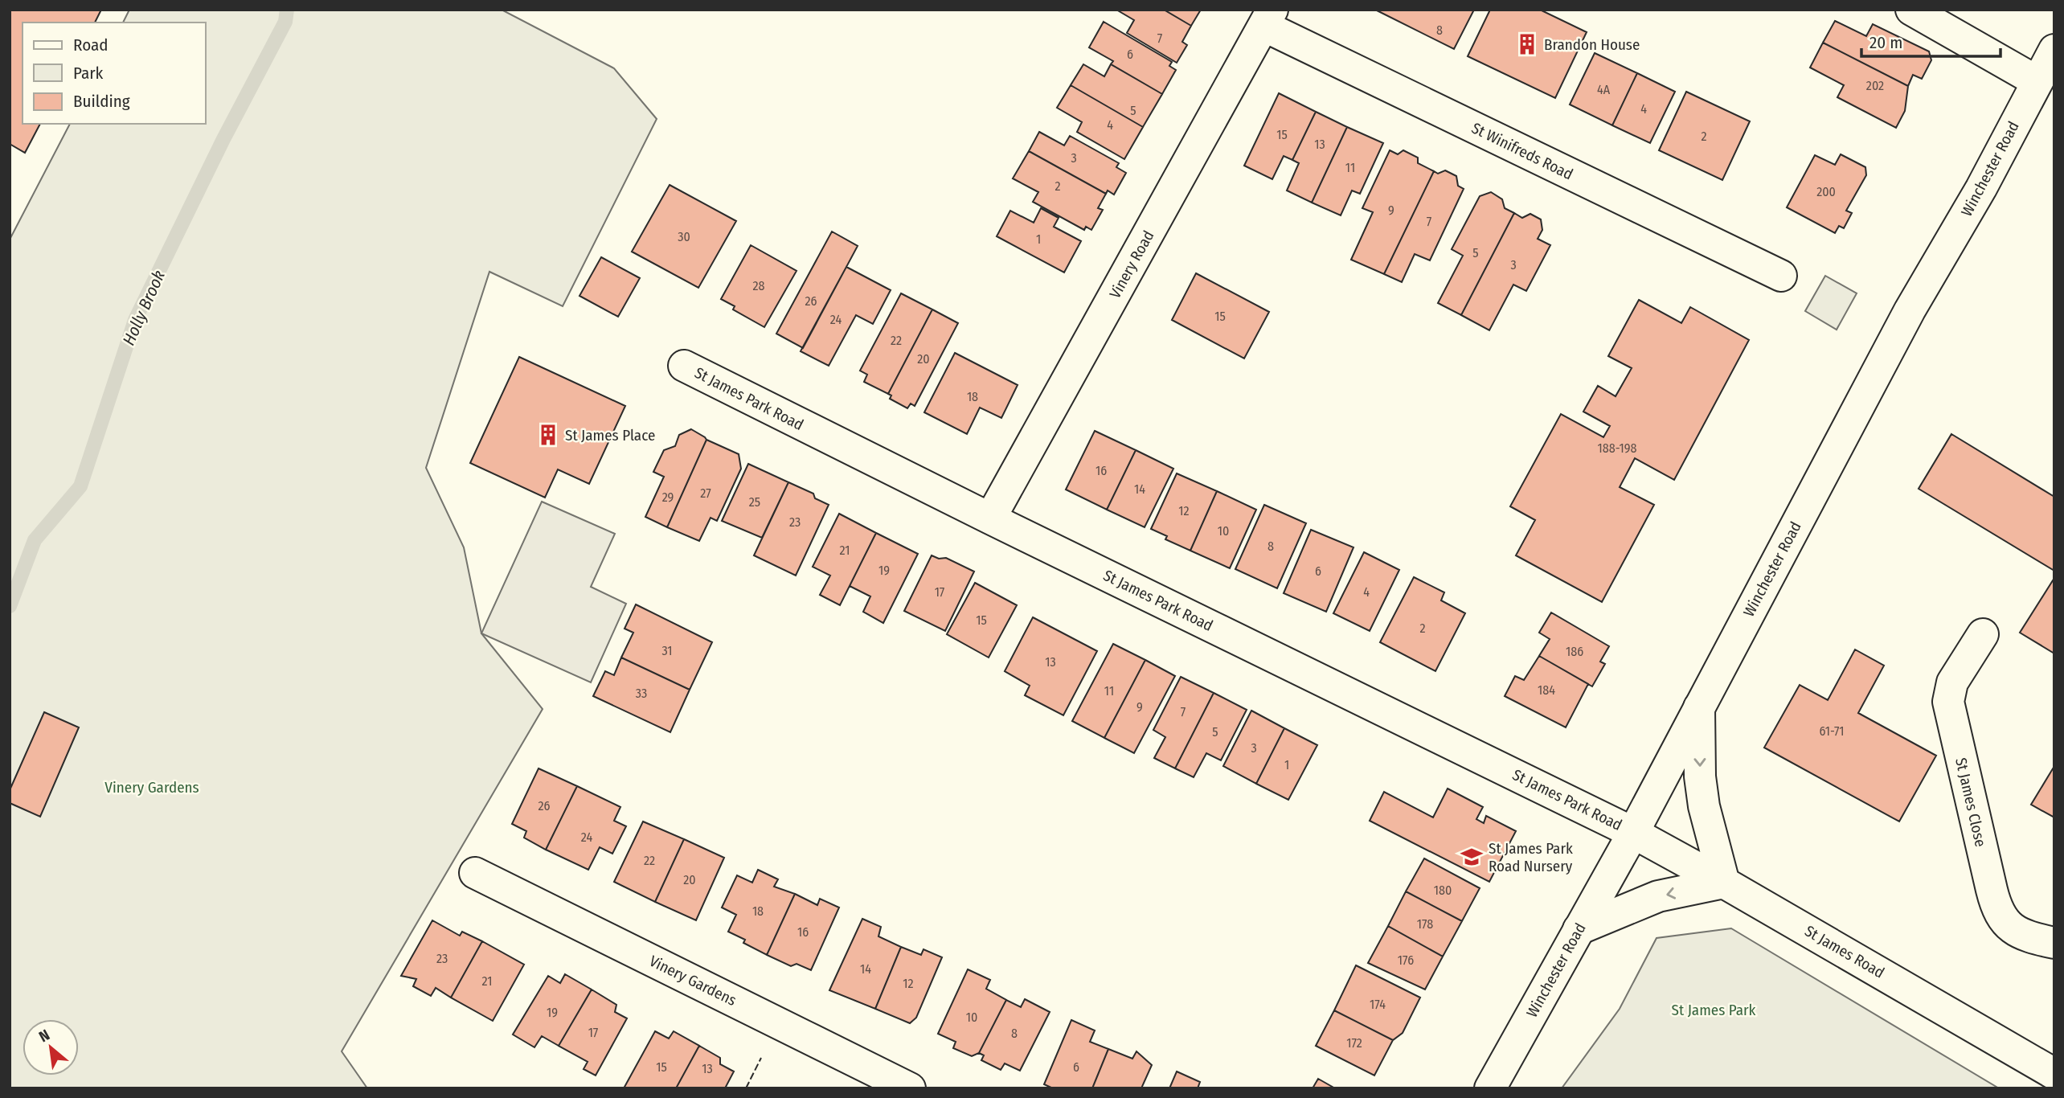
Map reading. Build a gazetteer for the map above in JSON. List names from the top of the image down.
{
  "streets": {
    "street": [
      "St Winifreds Road",
      "Winchester Road",
      "Vinery Road",
      "St James Park Road",
      "St James Close",
      "St James Road",
      "Vinery Gardens"
    ]
  },
  "crossings": [
    ["St Winifreds Road", "Vinery Road"],
    ["Winchester Road", "St James Park Road"],
    ["Winchester Road", "St James Road"],
    ["Vinery Road", "St James Park Road"],
    ["St James Park Road", "St James Road"]
  ],
  "water": ["Holly Brook"],
  "parks": ["Vinery Gardens", "St James Park"],
  "places": {
    "building": ["Brandon House", "St James Place"],
    "school or university": ["St James Park Road Nursery"]
  },
  "house_numbers": [
    "8",
    "7",
    "6",
    "202",
    "4A",
    "4",
    "5",
    "4",
    "15",
    "2",
    "13",
    "3",
    "11",
    "2",
    "200",
    "9",
    "7",
    "30",
    "1",
    "5",
    "3",
    "28",
    "26",
    "15",
    "24",
    "22",
    "20",
    "18",
    "188-198",
    "16",
    "14",
    "27",
    "29",
    "25",
    "12",
    "23",
    "10",
    "8",
    "21",
    "19",
    "6",
    "17",
    "4",
    "15",
    "2",
    "31",
    "186",
    "13",
    "184",
    "11",
    "33",
    "9",
    "7",
    "61-71",
    "5",
    "3",
    "1",
    "26",
    "24",
    "22",
    "20",
    "180",
    "18",
    "178",
    "16",
    "23",
    "176",
    "14",
    "21",
    "12",
    "174",
    "19",
    "10",
    "17",
    "8",
    "172",
    "15",
    "6",
    "13"
  ],
  "legend": ["Road", "Park", "Building"],
  "scale_bar": "20 m",
  "north": "top left"
}
